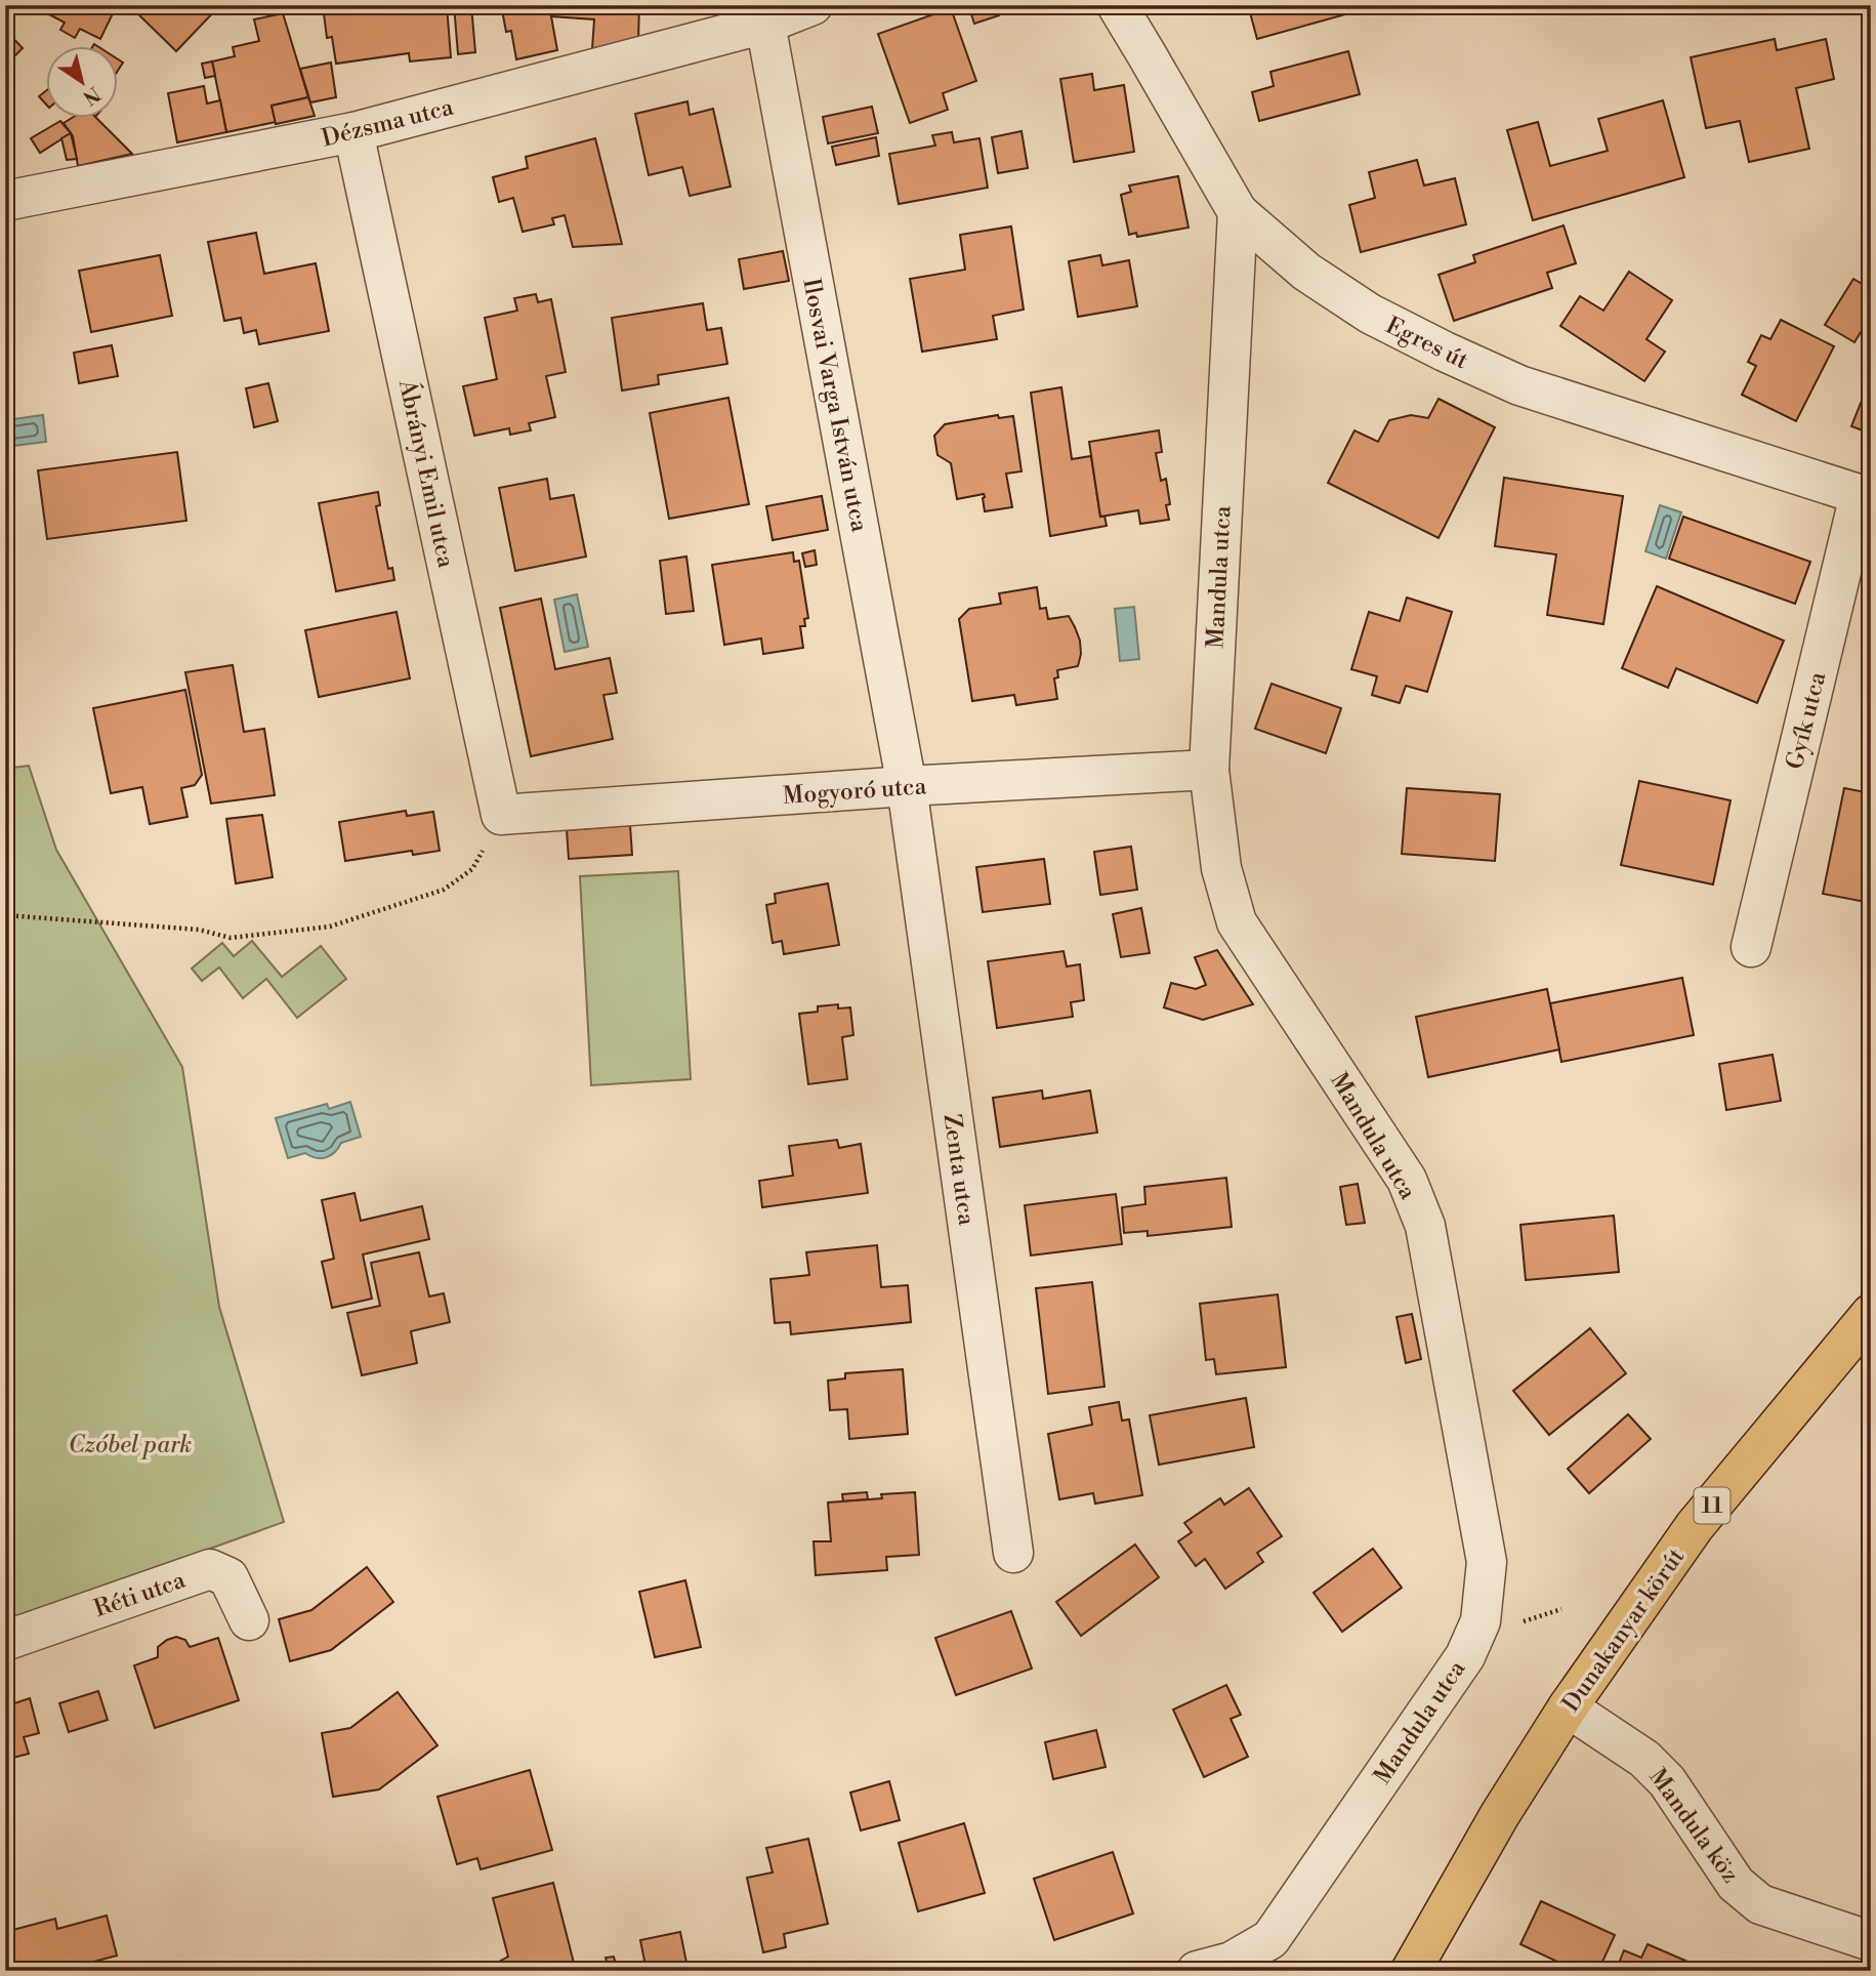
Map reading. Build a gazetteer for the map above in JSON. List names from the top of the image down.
{
  "streets": {
    "main road": ["11", "Dunakanyar körút"],
    "street": [
      "Dézsma utca",
      "Egres út",
      "Ilosvai Varga István utca",
      "Ábrányi Emil utca",
      "Mandula utca",
      "Gyík utca",
      "Mogyoró utca",
      "Zenta utca",
      "Réti utca",
      "Mandula köz"
    ]
  },
  "crossings": [
    ["Dézsma utca", "Ilosvai Varga István utca"],
    ["Dézsma utca", "Ábrányi Emil utca"],
    ["Egres út", "Mandula utca"],
    ["Egres út", "Gyík utca"],
    ["Ilosvai Varga István utca", "Mogyoró utca"],
    ["Ilosvai Varga István utca", "Zenta utca"],
    ["Ábrányi Emil utca", "Mogyoró utca"],
    ["Mandula utca", "Mogyoró utca"],
    ["Mogyoró utca", "Zenta utca"],
    ["Dunakanyar körút", "Mandula köz"]
  ],
  "parks": ["Czóbel park"],
  "north": "bottom right"
}
